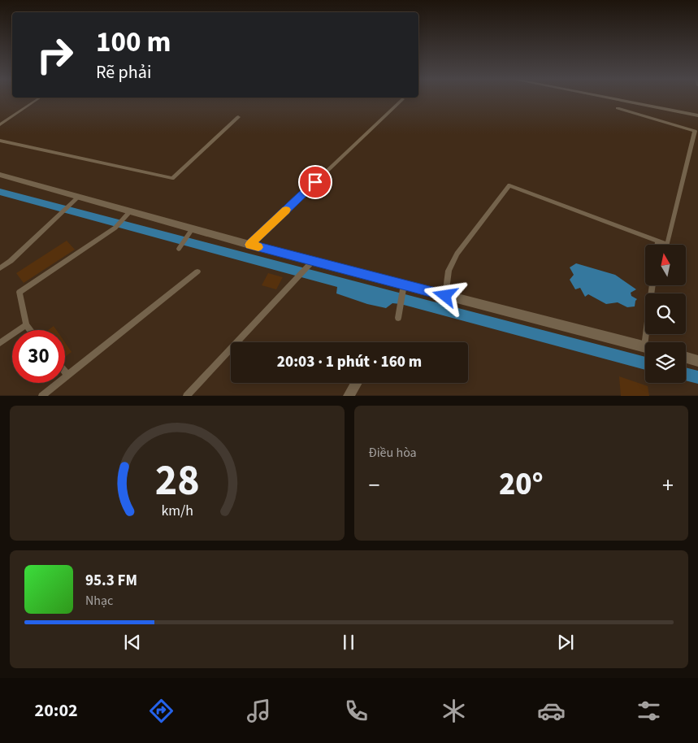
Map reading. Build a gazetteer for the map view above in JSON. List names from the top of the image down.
{
  "north": "top",
  "page": {
    "turn": ["100 m", "Rẽ phải"],
    "limit": "30",
    "trip": "20:03 · 1 phút · 160 m",
    "tile": "Điều hòa",
    "heat": ["−", "20°", "+"],
    "song": ["95.3 FM", "Nhạc"],
    "tabs": "20:02",
    "gauge": ["28", "km/h"]
  }
}
